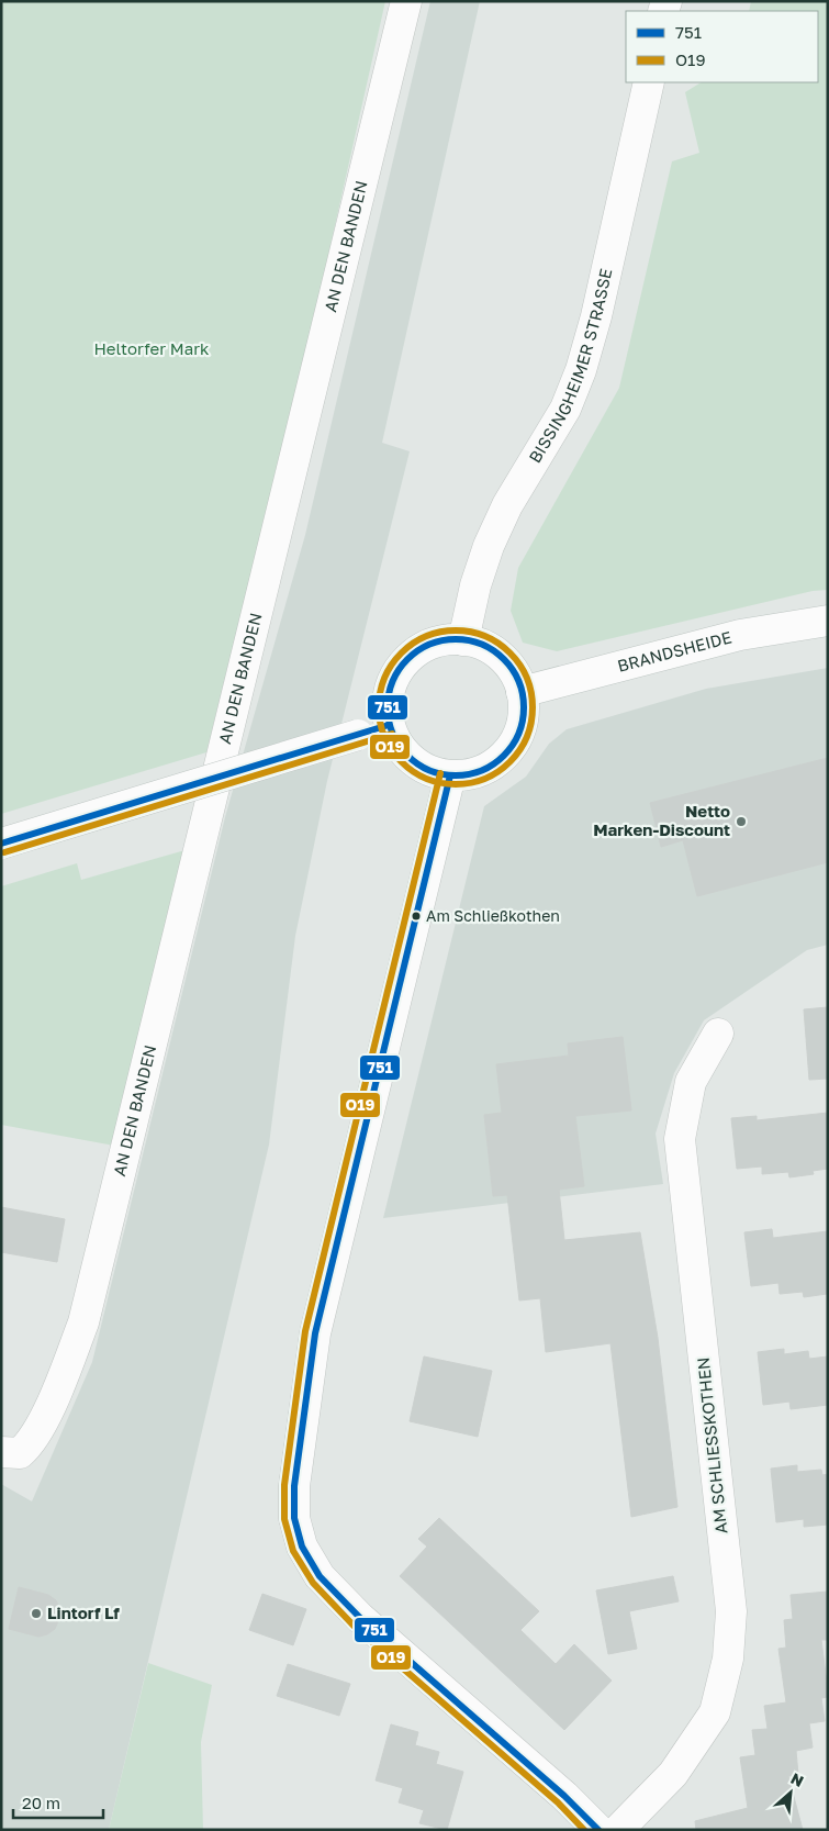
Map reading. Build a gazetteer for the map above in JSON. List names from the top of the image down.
{
  "streets": {
    "street": [
      "AN DEN BANDEN",
      "BISSINGHEIMER STRASSE",
      "BRANDSHEIDE",
      "AM SCHLIESSKOTHEN"
    ]
  },
  "crossings": [
    ["BISSINGHEIMER STRASSE", "BRANDSHEIDE"]
  ],
  "parks": ["Heltorfer Mark"],
  "places": ["Netto Marken-Discount", "Am Schließkothen", "Lintorf Lf"],
  "lines": ["transit line O19", "transit line 751"],
  "legend": ["751", "O19"],
  "scale_bar": "20 m",
  "north": "top right"
}
